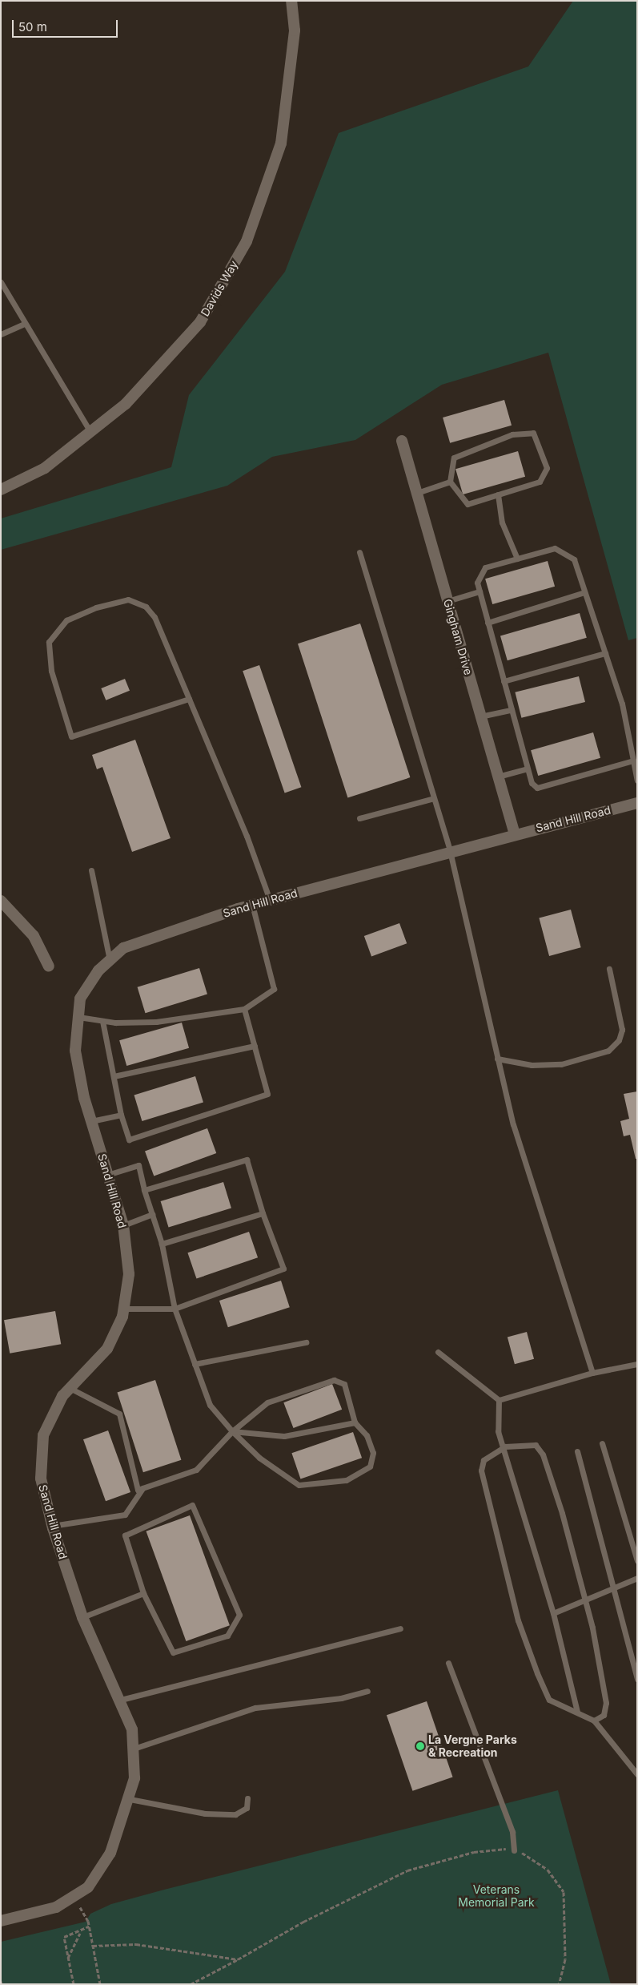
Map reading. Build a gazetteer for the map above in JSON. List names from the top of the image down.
{
  "streets": {
    "street": ["Davids Way", "Gingham Drive", "Sand Hill Road"]
  },
  "crossings": [
    ["Gingham Drive", "Sand Hill Road"]
  ],
  "parks": ["Veterans Memorial Park"],
  "places": ["La Vergne Parks & Recreation"],
  "scale_bar": "50 m"
}
